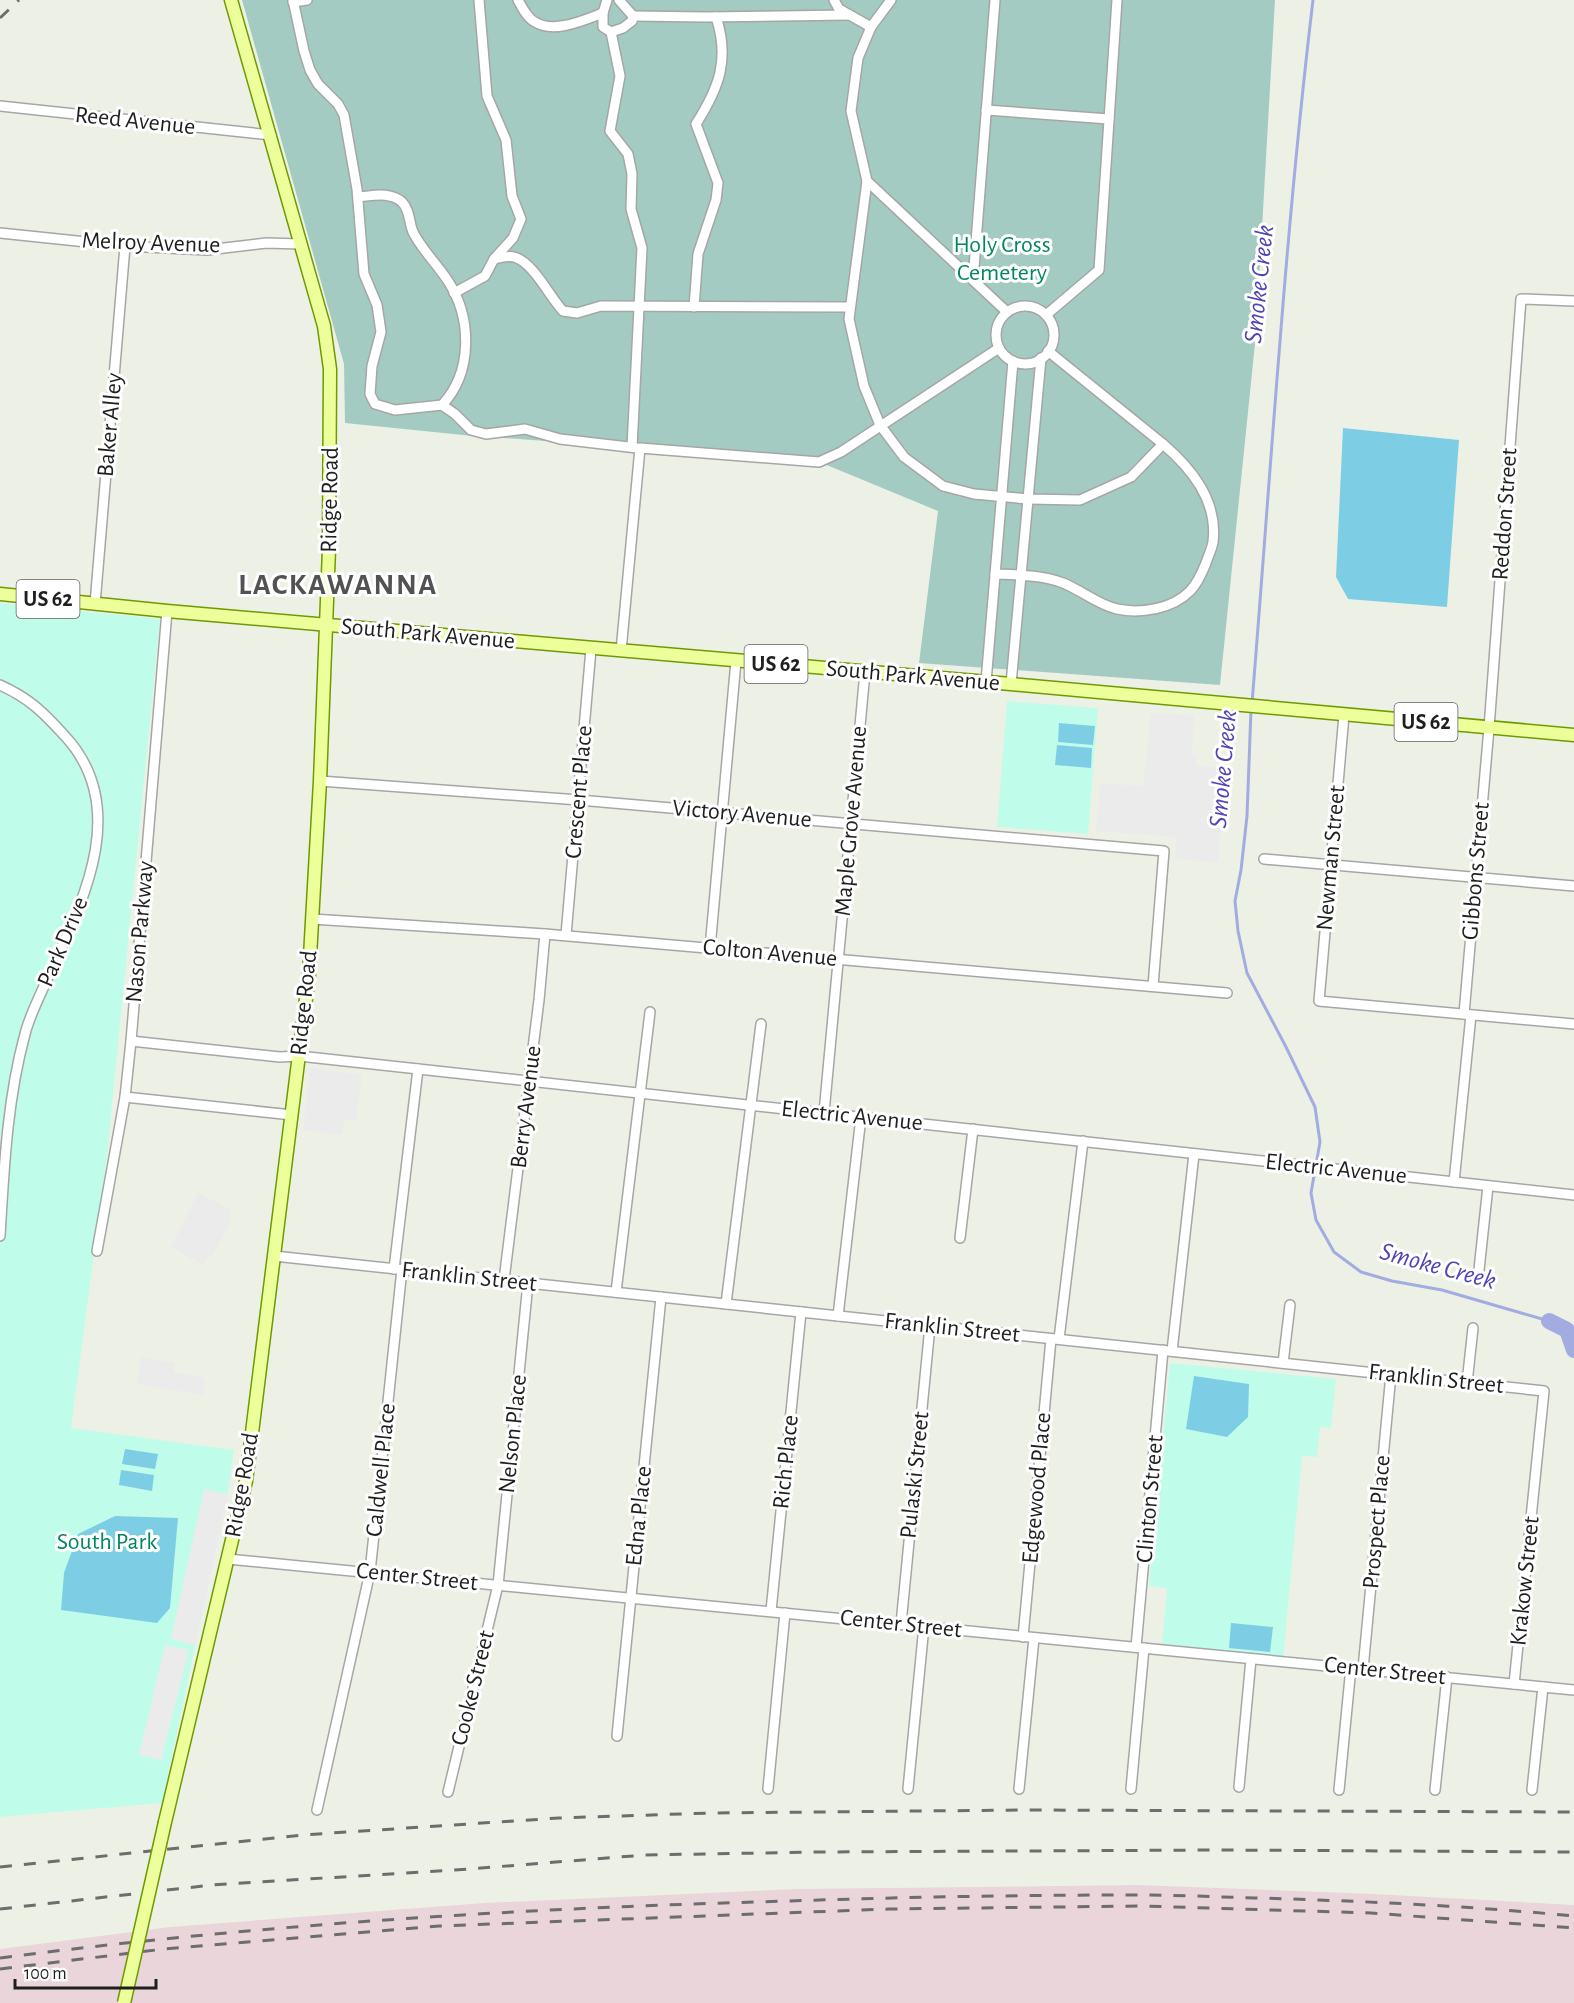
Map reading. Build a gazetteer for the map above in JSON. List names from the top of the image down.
{
  "streets": {
    "main road": ["Ridge Road", "US 62", "South Park Avenue"],
    "street": [
      "Reed Avenue",
      "Melroy Avenue",
      "Baker Alley",
      "Reddon Street",
      "Crescent Place",
      "Victory Avenue",
      "Maple Grove Avenue",
      "Newman Street",
      "Gibbons Street",
      "Nason Parkway",
      "Park Drive",
      "Colton Avenue",
      "Berry Avenue",
      "Electric Avenue",
      "Franklin Street",
      "Nelson Place",
      "Rich Place",
      "Caldwell Place",
      "Pulaski Street",
      "Edgewood Place",
      "Clinton Street",
      "Edna Place",
      "Prospect Place",
      "Center Street",
      "Krakow Street",
      "Cooke Street"
    ]
  },
  "crossings": [
    ["Reed Avenue", "Ridge Road"],
    ["Melroy Avenue", "Baker Alley"],
    ["Melroy Avenue", "Ridge Road"],
    ["Baker Alley", "South Park Avenue"],
    ["Ridge Road", "South Park Avenue"],
    ["Ridge Road", "Victory Avenue"],
    ["Ridge Road", "Colton Avenue"],
    ["Ridge Road", "Electric Avenue"],
    ["Ridge Road", "Franklin Street"],
    ["Ridge Road", "Center Street"],
    ["Reddon Street", "South Park Avenue"],
    ["Reddon Street", "Gibbons Street"],
    ["South Park Avenue", "Crescent Place"],
    ["South Park Avenue", "Maple Grove Avenue"],
    ["South Park Avenue", "Newman Street"],
    ["South Park Avenue", "Gibbons Street"],
    ["South Park Avenue", "Nason Parkway"],
    ["Crescent Place", "Victory Avenue"],
    ["Crescent Place", "Colton Avenue"],
    ["Victory Avenue", "Maple Grove Avenue"],
    ["Victory Avenue", "Colton Avenue"],
    ["Maple Grove Avenue", "Colton Avenue"],
    ["Maple Grove Avenue", "Electric Avenue"],
    ["Newman Street", "Gibbons Street"],
    ["Gibbons Street", "Electric Avenue"],
    ["Nason Parkway", "Electric Avenue"],
    ["Colton Avenue", "Berry Avenue"],
    ["Berry Avenue", "Electric Avenue"],
    ["Berry Avenue", "Franklin Street"],
    ["Electric Avenue", "Caldwell Place"],
    ["Electric Avenue", "Edgewood Place"],
    ["Electric Avenue", "Clinton Street"],
    ["Franklin Street", "Nelson Place"],
    ["Franklin Street", "Rich Place"],
    ["Franklin Street", "Caldwell Place"],
    ["Franklin Street", "Pulaski Street"],
    ["Franklin Street", "Edgewood Place"],
    ["Franklin Street", "Clinton Street"],
    ["Franklin Street", "Edna Place"],
    ["Franklin Street", "Prospect Place"],
    ["Franklin Street", "Krakow Street"],
    ["Nelson Place", "Center Street"],
    ["Nelson Place", "Cooke Street"],
    ["Rich Place", "Center Street"],
    ["Caldwell Place", "Center Street"],
    ["Pulaski Street", "Center Street"],
    ["Edgewood Place", "Center Street"],
    ["Clinton Street", "Center Street"],
    ["Edna Place", "Center Street"],
    ["Prospect Place", "Center Street"],
    ["Center Street", "Krakow Street"],
    ["Center Street", "Cooke Street"]
  ],
  "districts": ["LACKAWANNA"],
  "water": ["Smoke Creek"],
  "parks": ["Holy Cross Cemetery", "South Park"],
  "scale_bar": "100 m"
}
